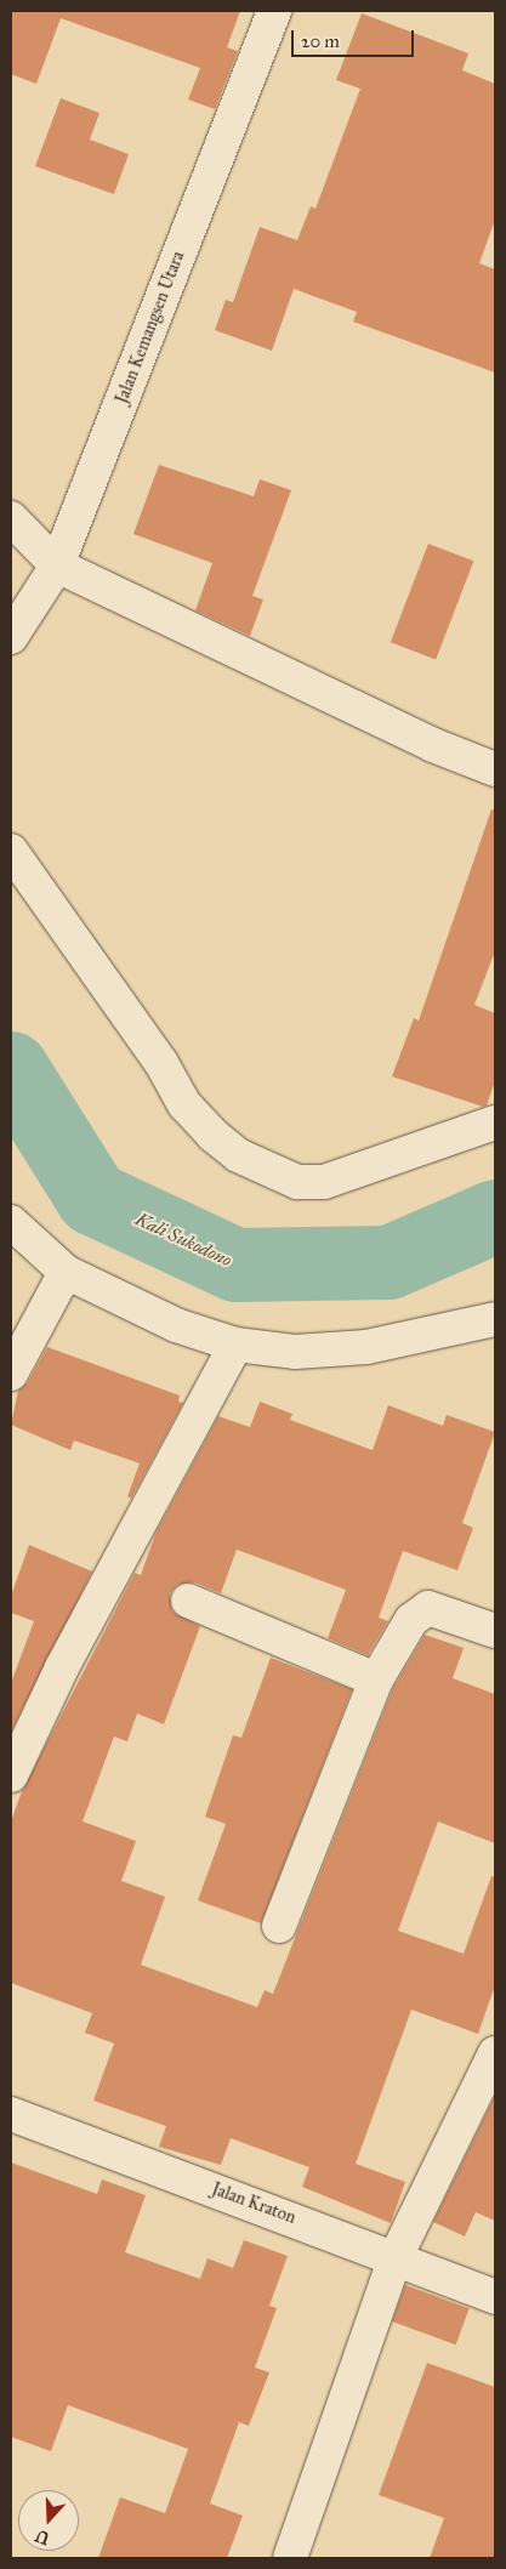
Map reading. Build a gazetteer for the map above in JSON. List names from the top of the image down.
{
  "streets": {
    "street": ["Jalan Kemangsen Utara", "Jalan Kraton"]
  },
  "water": ["Kali Sukodono"],
  "scale_bar": "20 m",
  "north": "bottom"
}
